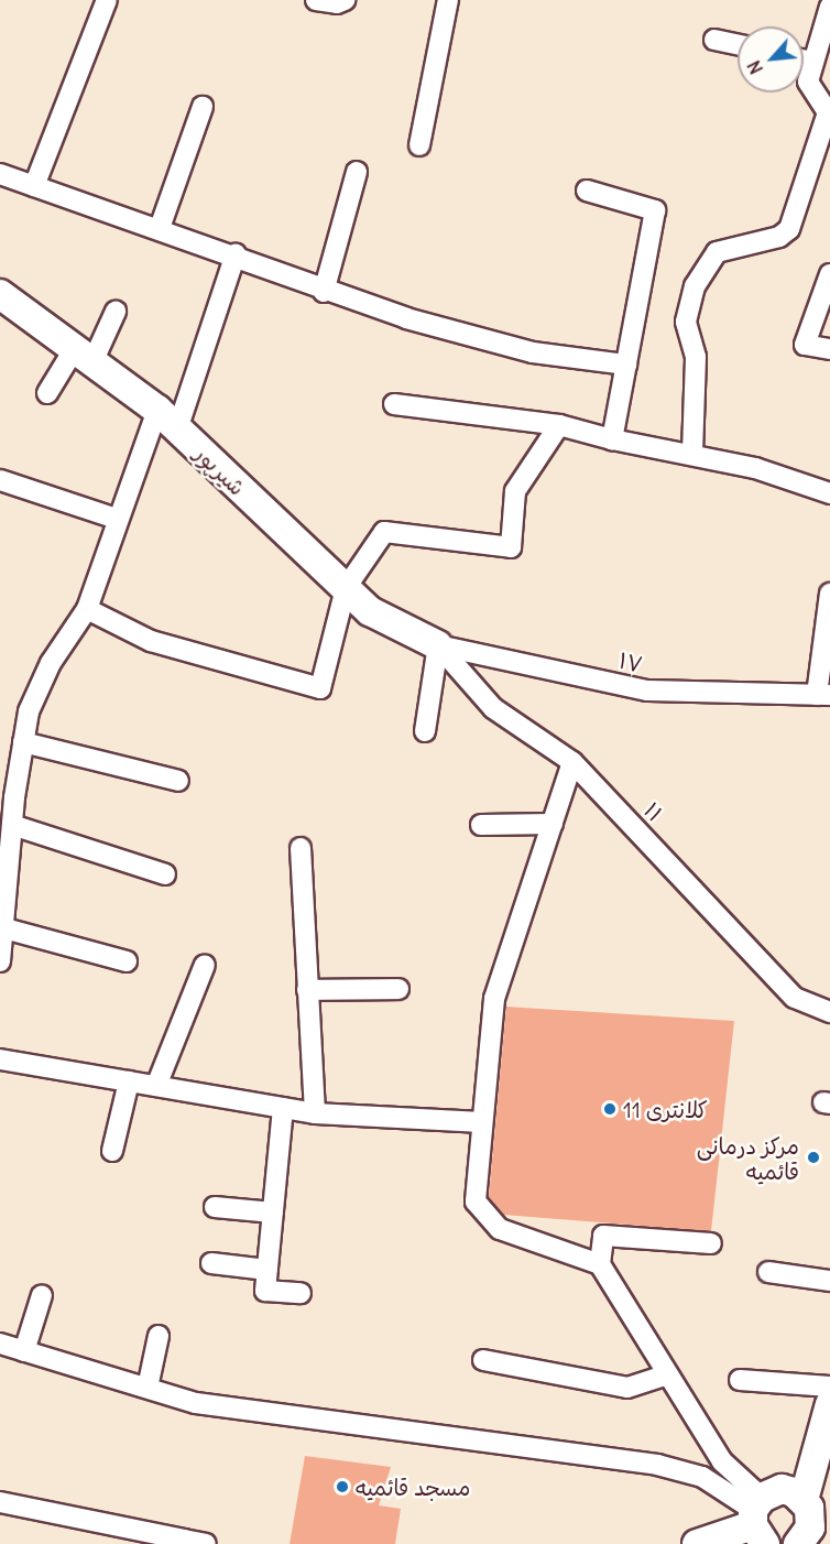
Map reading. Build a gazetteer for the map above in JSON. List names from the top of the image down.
{
  "streets": {
    "street": ["شیرپور", "۱۷", "۱۱"]
  },
  "crossings": [
    ["شیرپور", "۱۷"],
    ["شیرپور", "۱۱"],
    ["۱۷", "۱۱"]
  ],
  "places": ["کلانتری 11", "مرکز درمانی قائمیه", "مسجد قائمیه"],
  "north": "bottom left"
}
